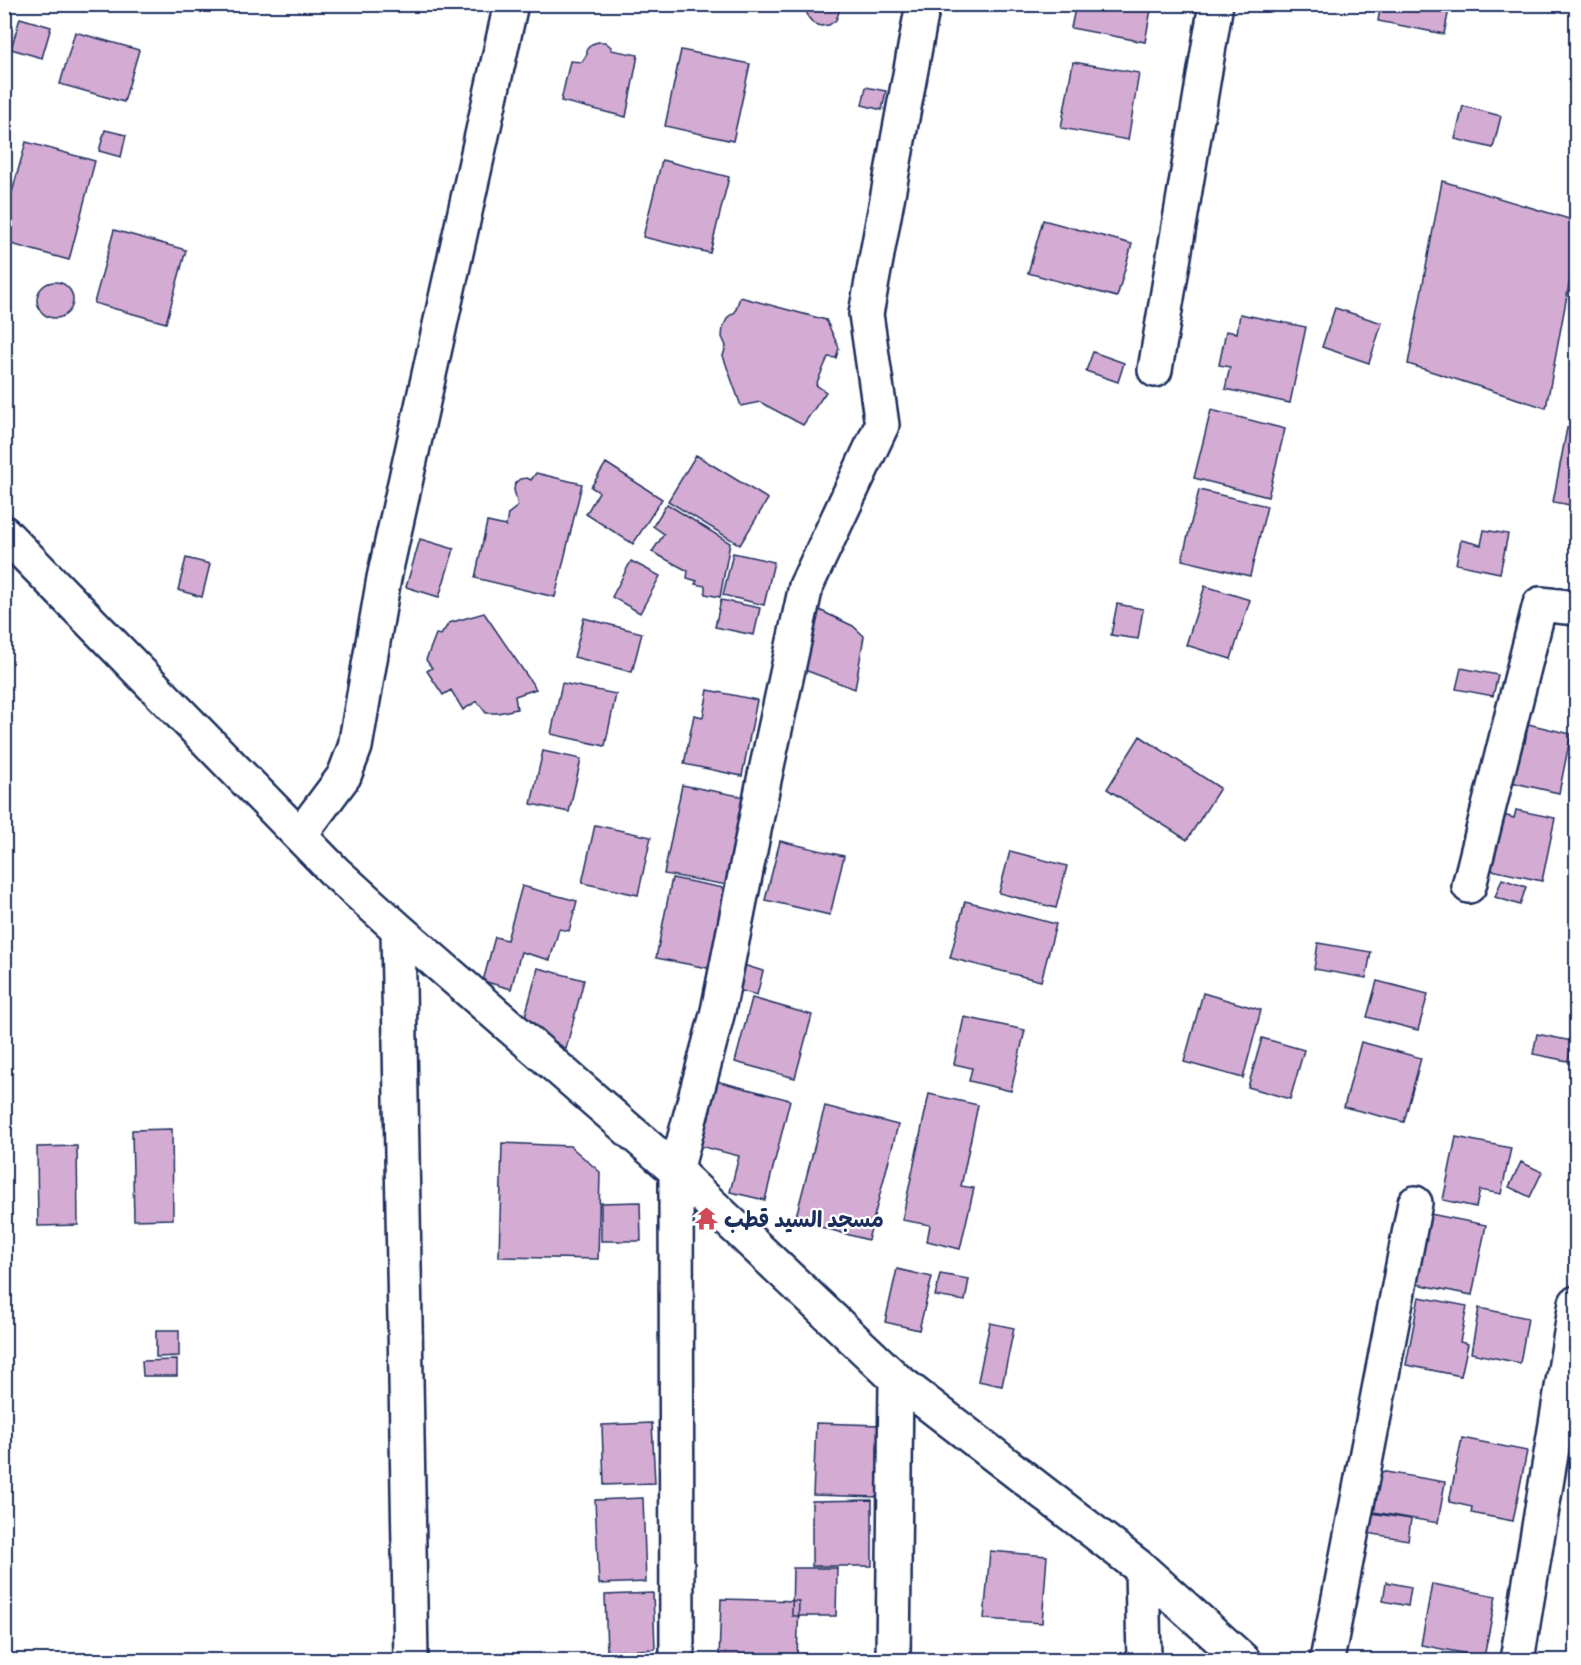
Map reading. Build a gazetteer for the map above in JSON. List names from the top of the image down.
{
  "places": {
    "temple": ["مسجد السيد قطب"]
  }
}
